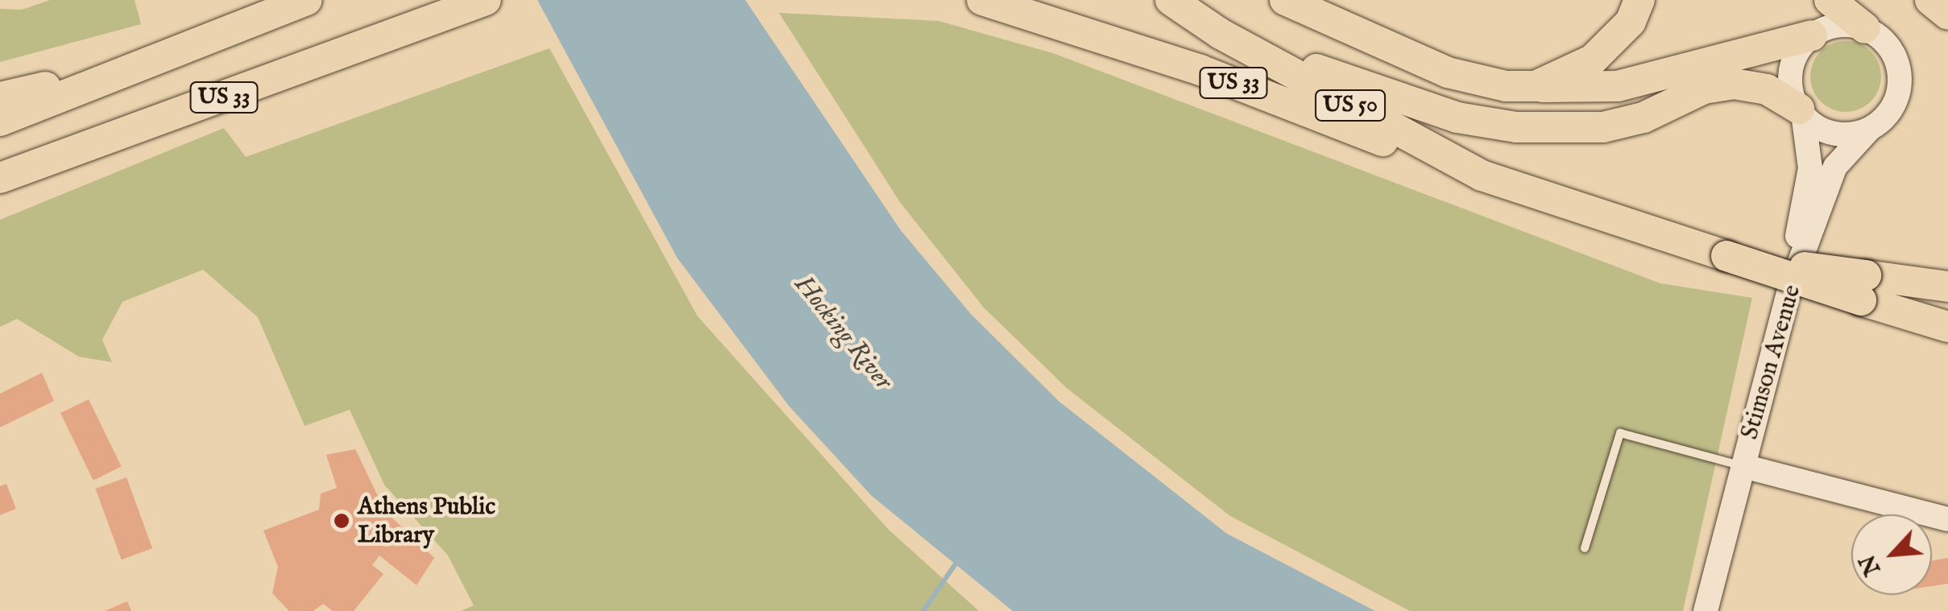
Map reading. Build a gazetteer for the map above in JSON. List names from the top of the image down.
{
  "streets": {
    "highway": ["US 33", "US 50"],
    "main road": ["Stimson Avenue"]
  },
  "crossings": [
    ["US 33", "US 50"]
  ],
  "water": ["Hocking River"],
  "places": ["Athens Public Library"],
  "north": "bottom left"
}
